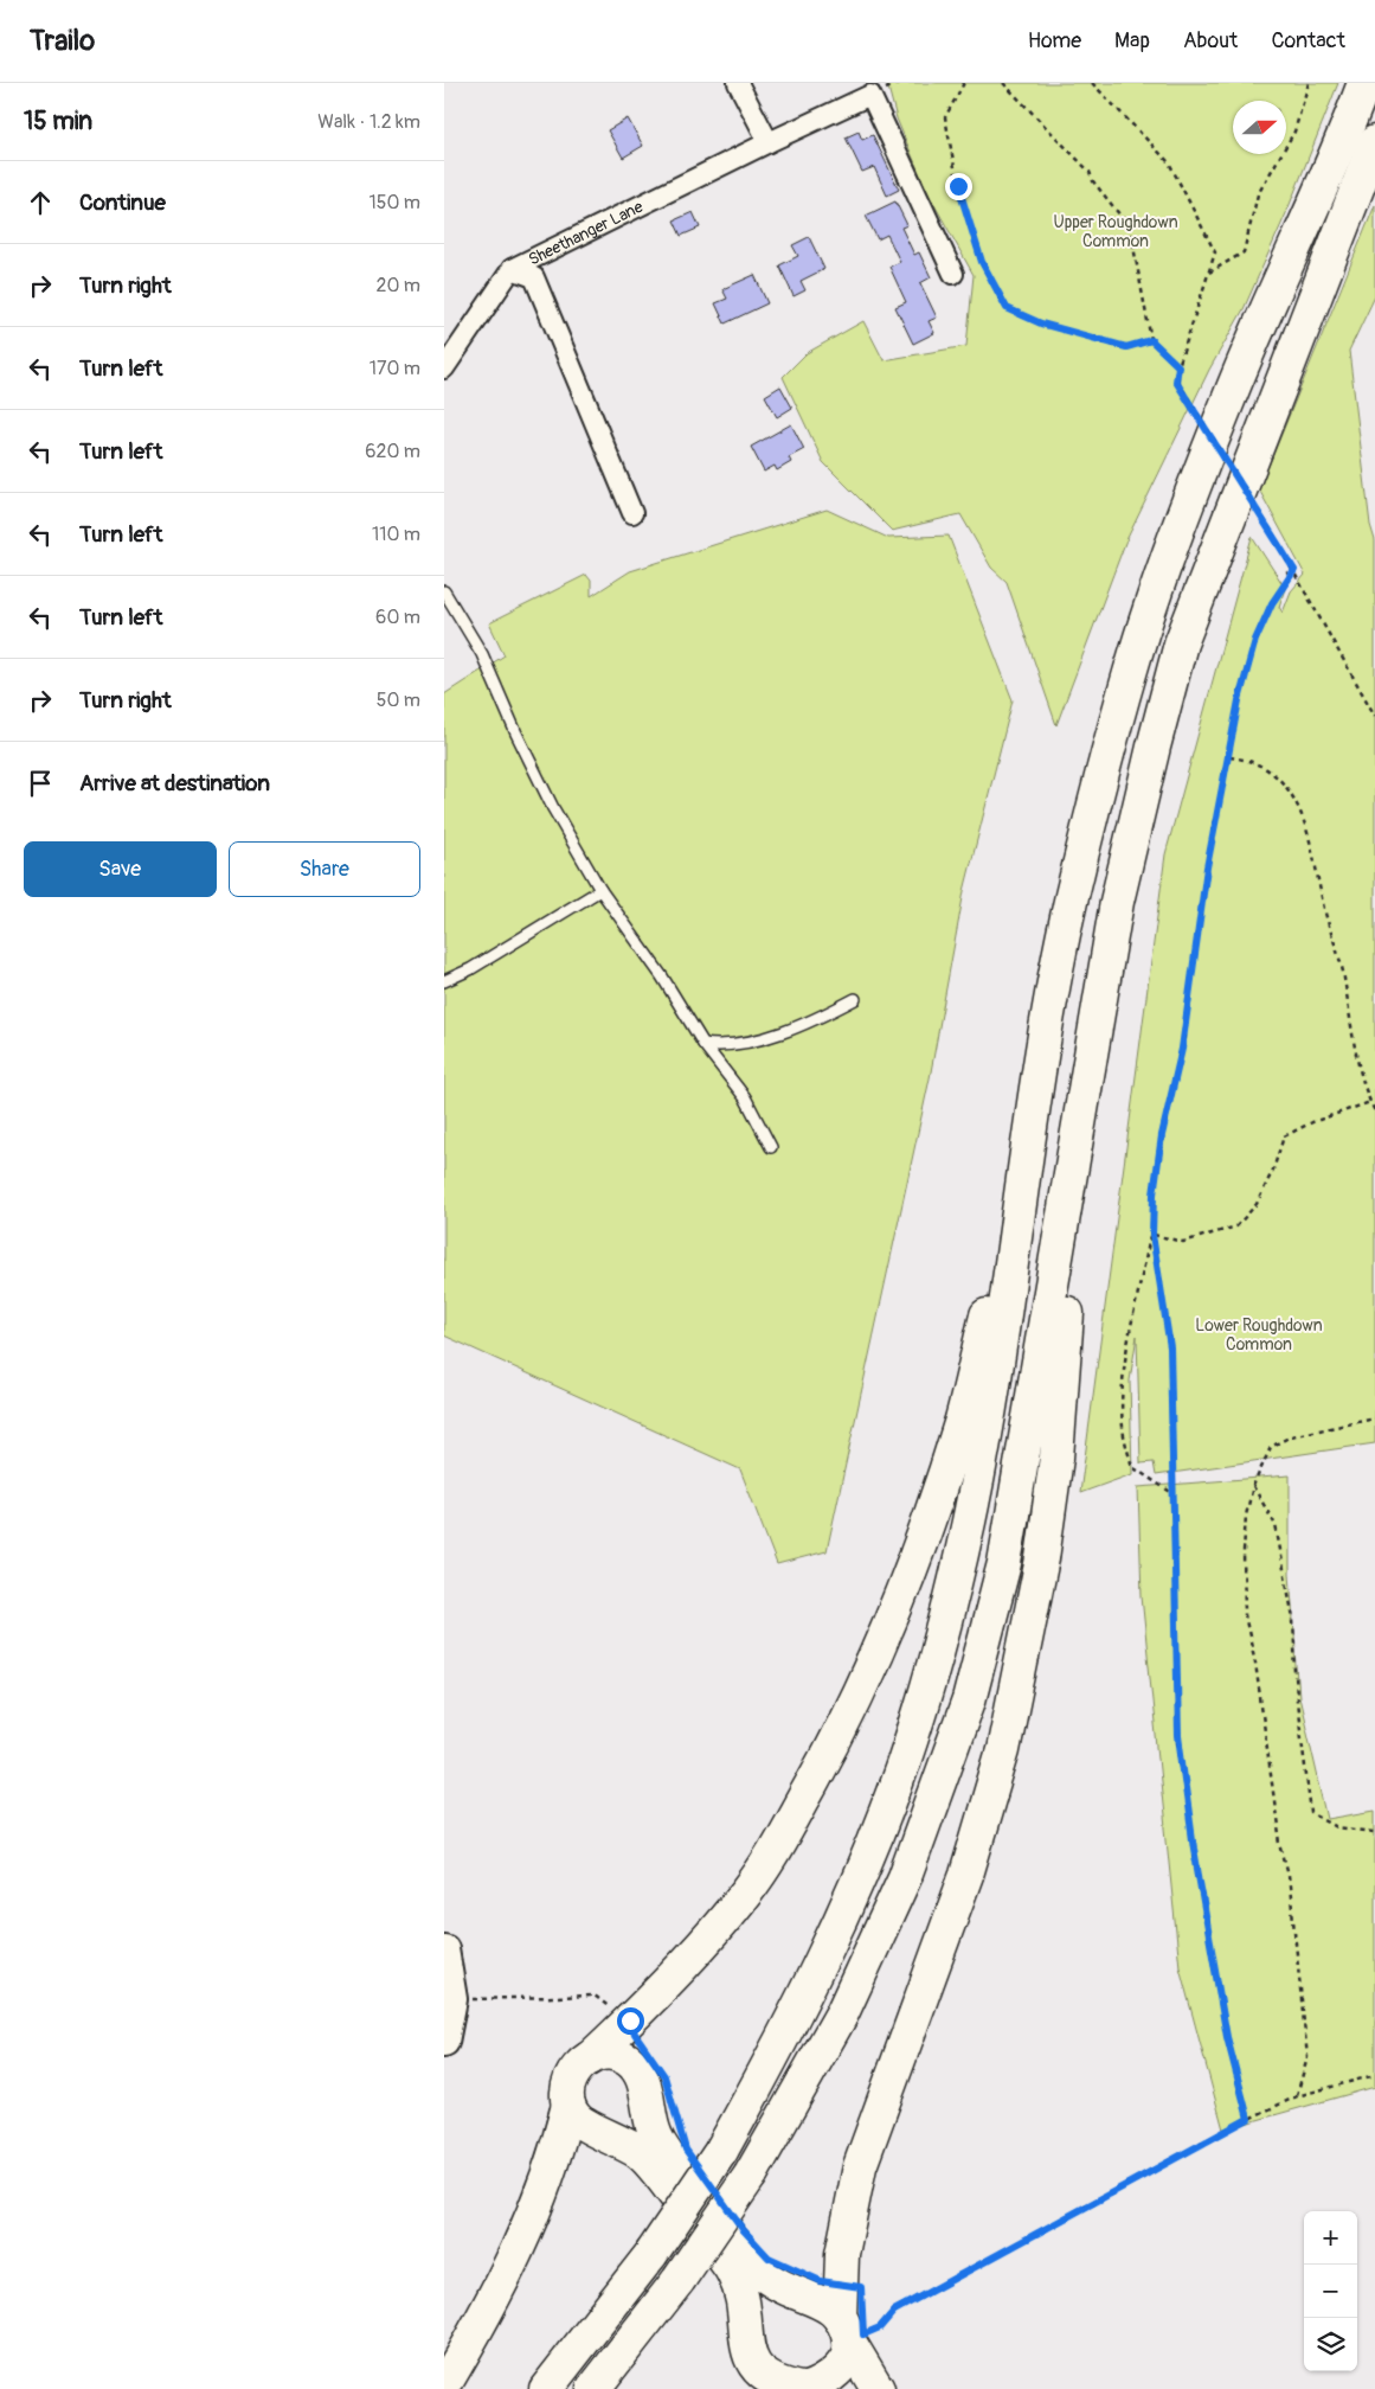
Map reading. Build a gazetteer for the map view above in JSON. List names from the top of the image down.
{
  "streets": {
    "street": ["Sheethanger Lane"]
  },
  "parks": ["Upper Roughdown Common", "Lower Roughdown Common"],
  "north": "right",
  "page": {
    "header": "Trailo",
    "nav": [
      "Home",
      "Map",
      "About",
      "Contact"
    ],
    "heading": ["15 min", "Walk · 1.2 km"],
    "list": [
      ["Continue", "150 m"],
      ["Turn right", "20 m"],
      ["Turn left", "170 m"],
      ["Turn left", "620 m"],
      ["Turn left", "110 m"],
      ["Turn left", "60 m"],
      ["Turn right", "50 m"],
      "Arrive at destination"
    ],
    "buttons": ["Save", "Share"],
    "map_buttons": ["+", "−"]
  }
}
